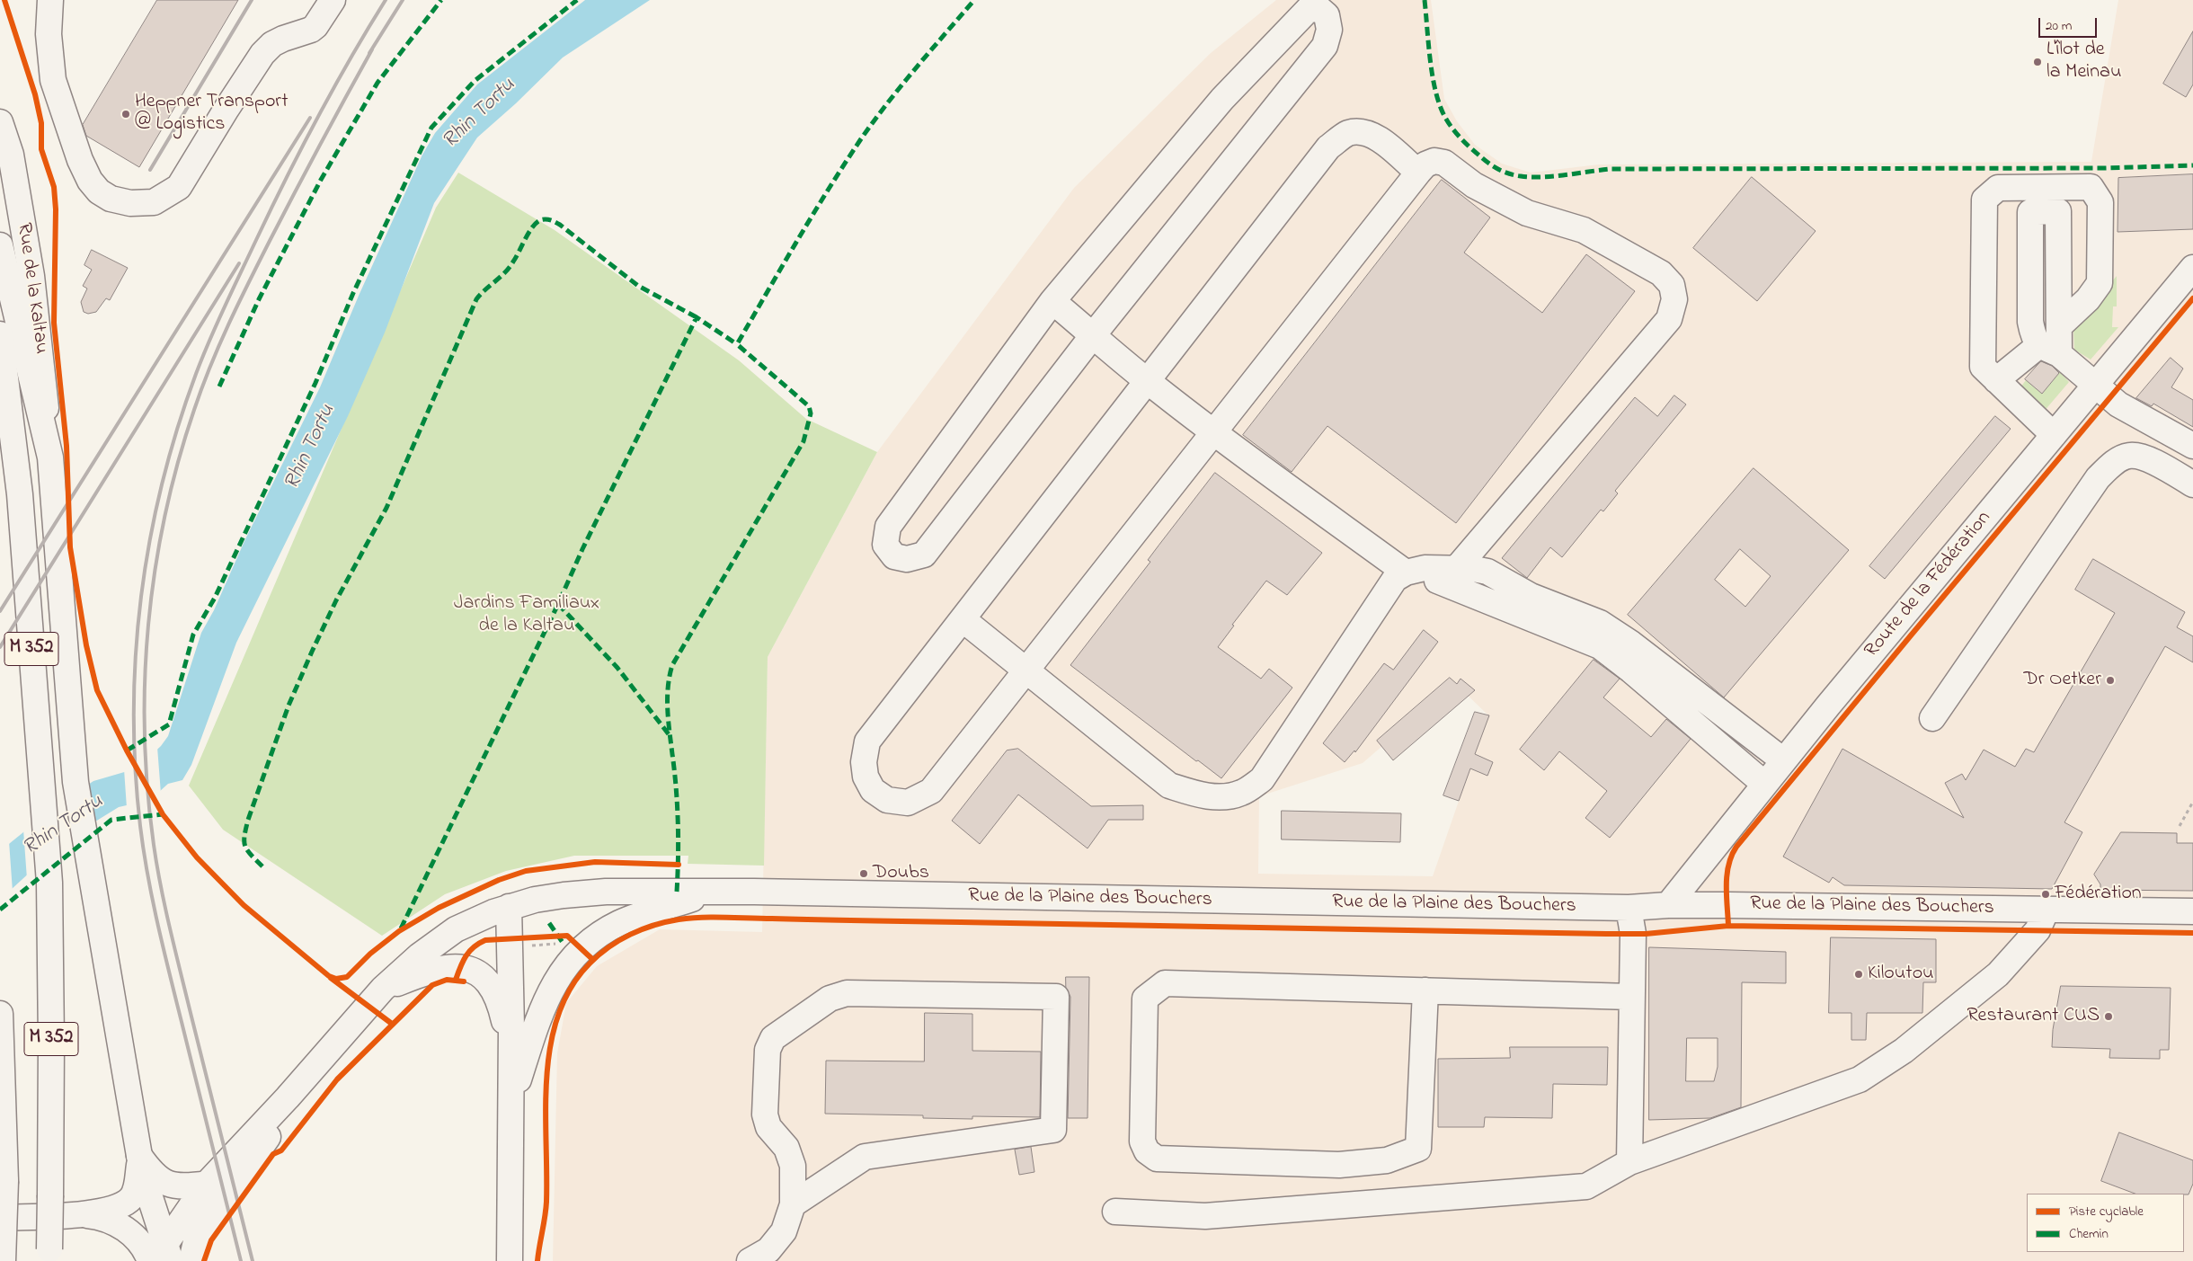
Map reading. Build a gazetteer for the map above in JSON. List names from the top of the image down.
{
  "streets": {
    "main road": [
      "Rue de la Kaltau",
      "Route de la Fédération",
      "M 352",
      "Rue de la Plaine des Bouchers"
    ]
  },
  "crossings": [
    ["Route de la Fédération", "Rue de la Plaine des Bouchers"]
  ],
  "water": ["Rhin Tortu"],
  "parks": ["Jardins Familiaux de la Kaltau"],
  "places": [
    "L'îlot de la Meinau",
    "Heppner Transport @ Logistics",
    "Dr Oetker",
    "Doubs",
    "Fédération",
    "Kiloutou",
    "Restaurant CUS"
  ],
  "legend": ["Piste cyclable", "Chemin"],
  "scale_bar": "20 m"
}
